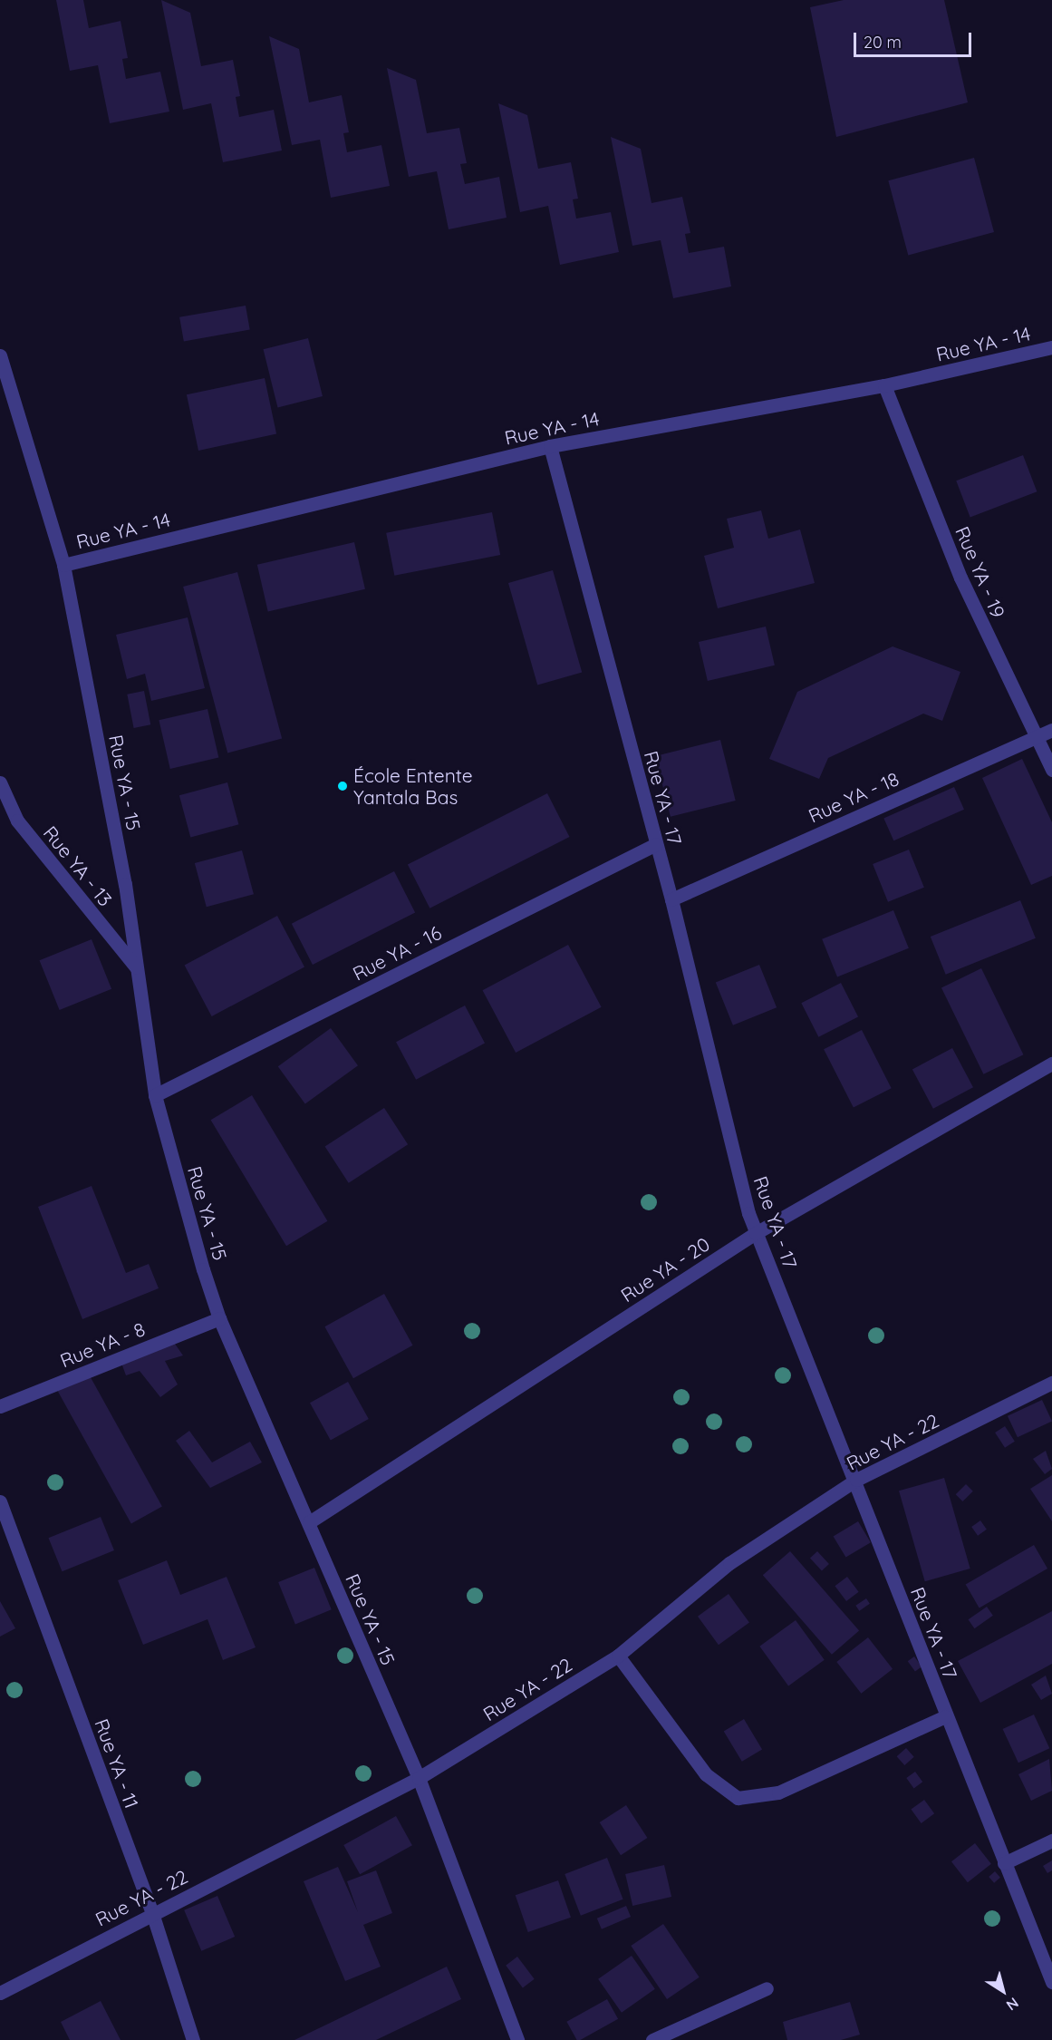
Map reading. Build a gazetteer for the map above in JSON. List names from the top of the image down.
{
  "streets": {
    "street": [
      "Rue YA - 14",
      "Rue YA - 19",
      "Rue YA - 15",
      "Rue YA - 18",
      "Rue YA - 17",
      "Rue YA - 13",
      "Rue YA - 16",
      "Rue YA - 20",
      "Rue YA - 8",
      "Rue YA - 22",
      "Rue YA - 11"
    ]
  },
  "crossings": [
    ["Rue YA - 14", "Rue YA - 19"],
    ["Rue YA - 14", "Rue YA - 15"],
    ["Rue YA - 14", "Rue YA - 17"],
    ["Rue YA - 19", "Rue YA - 18"],
    ["Rue YA - 15", "Rue YA - 13"],
    ["Rue YA - 15", "Rue YA - 16"],
    ["Rue YA - 15", "Rue YA - 20"],
    ["Rue YA - 15", "Rue YA - 8"],
    ["Rue YA - 15", "Rue YA - 22"],
    ["Rue YA - 18", "Rue YA - 17"],
    ["Rue YA - 17", "Rue YA - 16"],
    ["Rue YA - 17", "Rue YA - 20"],
    ["Rue YA - 17", "Rue YA - 22"],
    ["Rue YA - 22", "Rue YA - 11"]
  ],
  "places": ["École Entente Yantala Bas"],
  "scale_bar": "20 m",
  "north": "bottom right"
}
